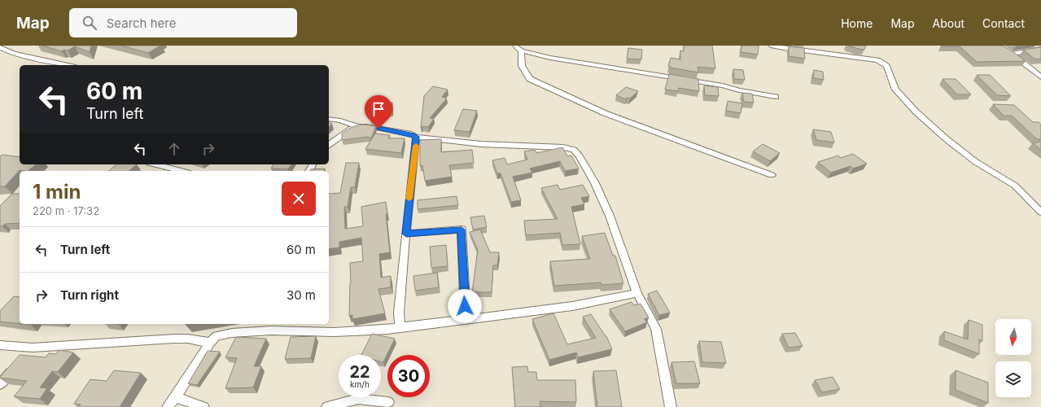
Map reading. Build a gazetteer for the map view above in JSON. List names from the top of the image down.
{
  "north": "bottom",
  "page": {
    "header": "Map",
    "search": "Search here",
    "nav": [
      "Home",
      "Map",
      "About",
      "Contact"
    ],
    "turn": ["60 m", "Turn left"],
    "heading": ["1 min", "220 m · 17:32"],
    "list": [
      {
        "name": "Turn left",
        "value": "60 m"
      },
      {
        "name": "Turn right",
        "value": "30 m"
      }
    ],
    "speed": "22 km/h",
    "limit": "30"
  }
}
